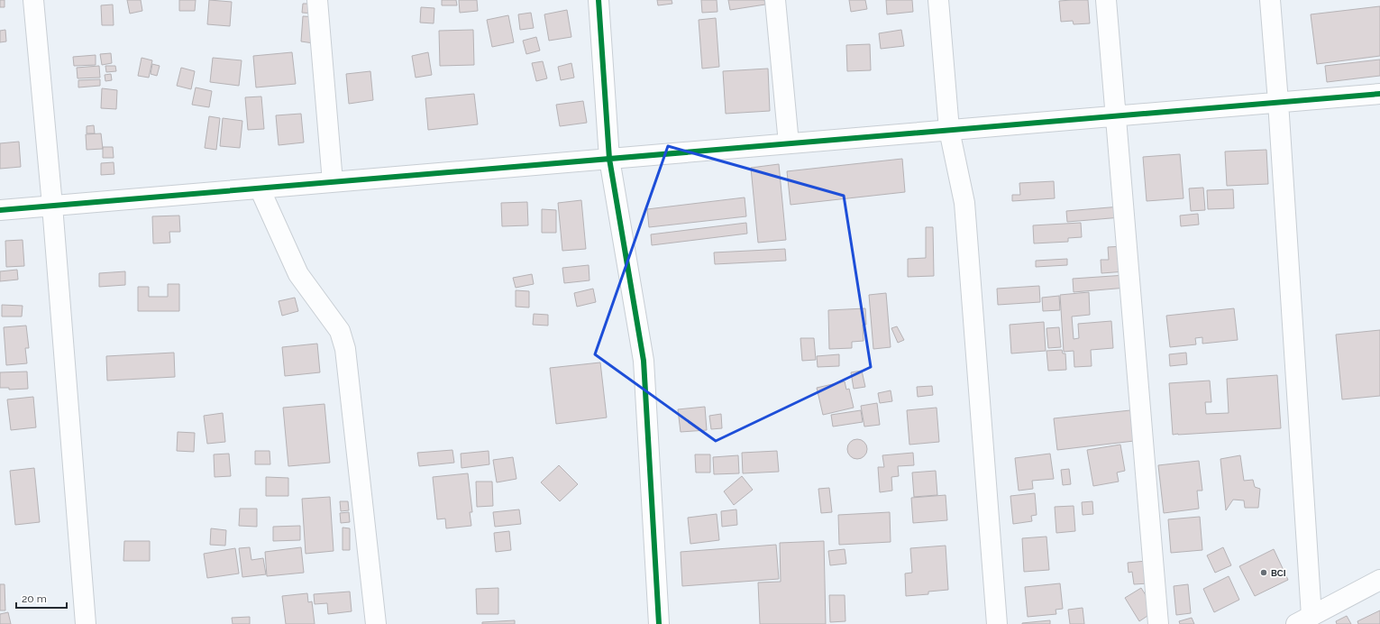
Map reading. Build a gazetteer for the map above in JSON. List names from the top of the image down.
{
  "places": ["BCI"],
  "scale_bar": "20 m"
}
